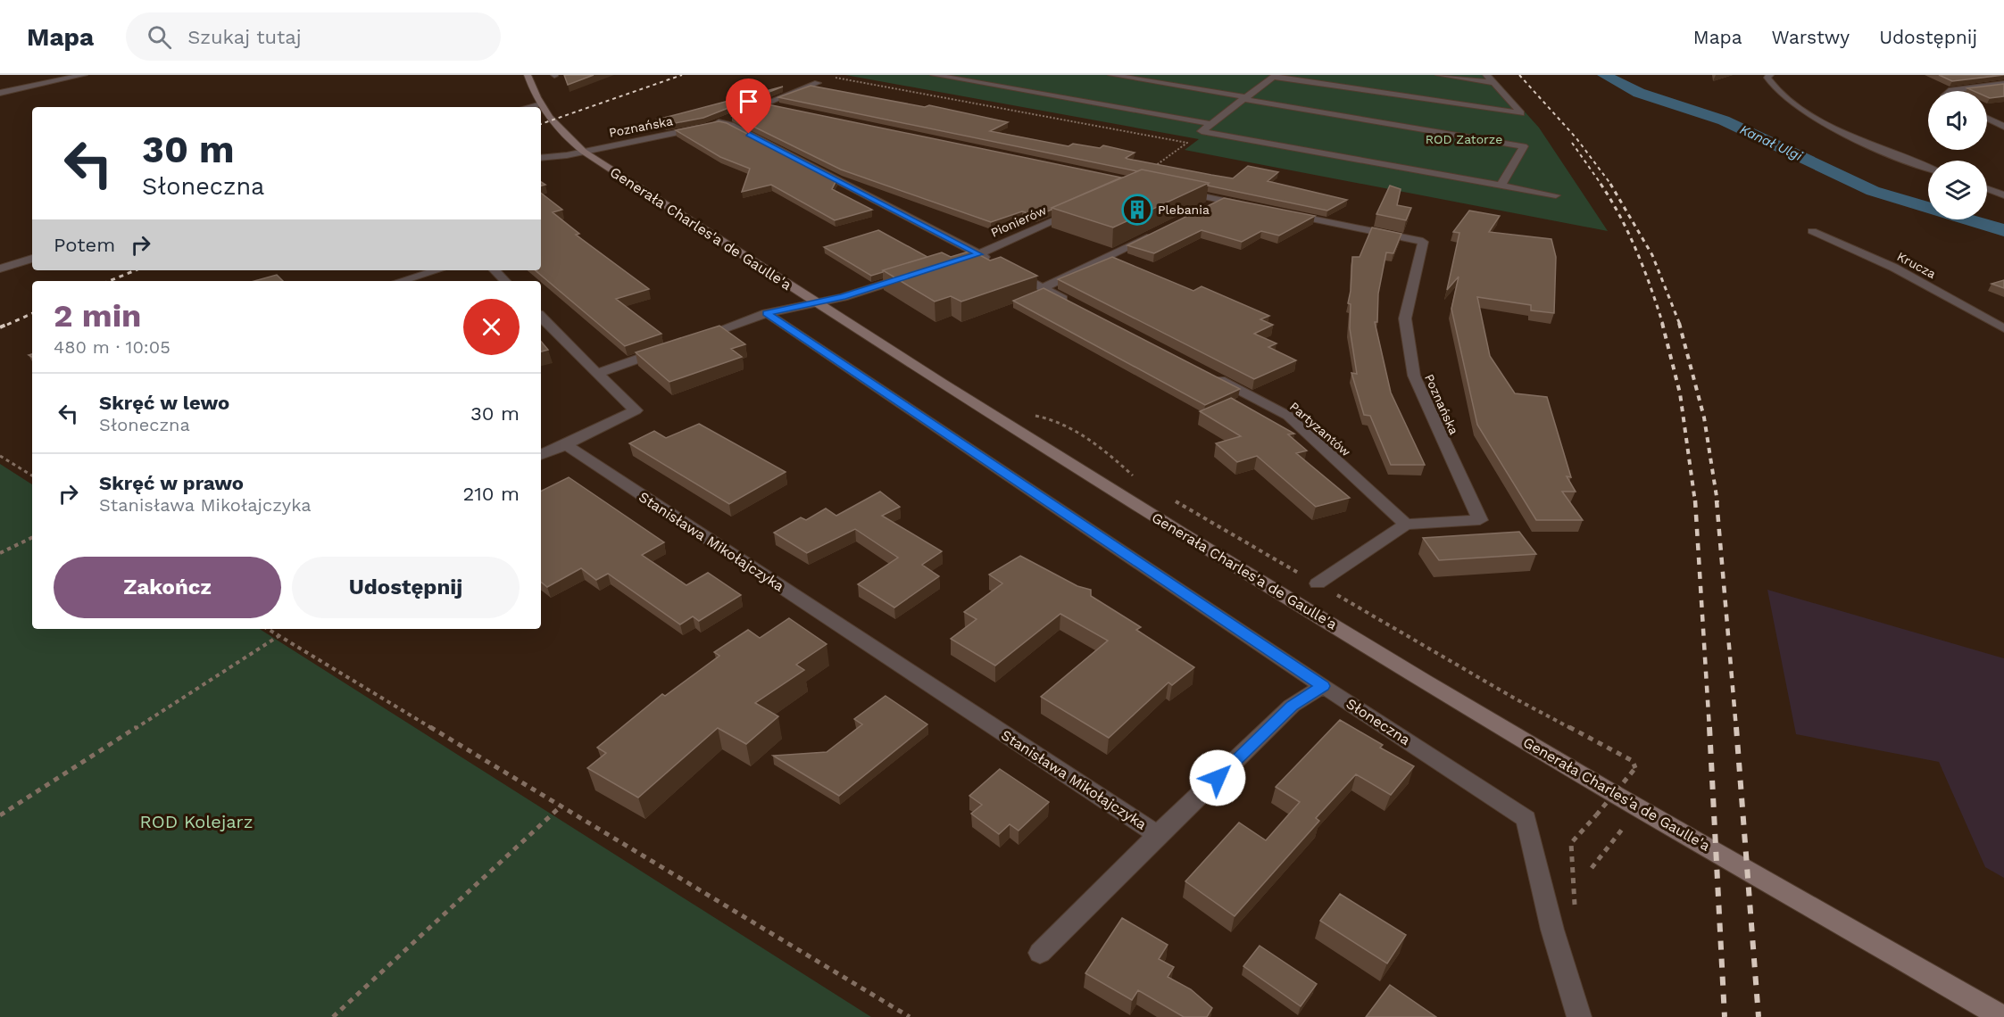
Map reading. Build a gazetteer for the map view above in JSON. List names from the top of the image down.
{
  "streets": {
    "main road": ["Generała Charles'a de Gaulle'a"],
    "street": [
      "Poznańska",
      "Pionierów",
      "Krucza",
      "Partyzantów",
      "Stanisława Mikołajczyka",
      "Słoneczna"
    ]
  },
  "crossings": [
    ["Poznańska", "Generała Charles'a de Gaulle'a"],
    ["Poznańska", "Partyzantów"],
    ["Stanisława Mikołajczyka", "Słoneczna"]
  ],
  "water": ["Kanał Ulgi"],
  "parks": ["ROD Zatorze", "ROD Kolejarz"],
  "places": {
    "building": ["Plebania"]
  },
  "page": {
    "header": "Mapa",
    "search": "Szukaj tutaj",
    "nav": ["Mapa", "Warstwy", "Udostępnij"],
    "turn": ["30 m", "Słoneczna"],
    "then": "Potem",
    "heading": ["2 min", "480 m · 10:05"],
    "list": [
      {
        "name": "Skręć w lewo",
        "note": "Słoneczna",
        "value": "30 m"
      },
      {
        "name": "Skręć w prawo",
        "note": "Stanisława Mikołajczyka",
        "value": "210 m"
      }
    ],
    "buttons": ["Zakończ", "Udostępnij"]
  }
}
